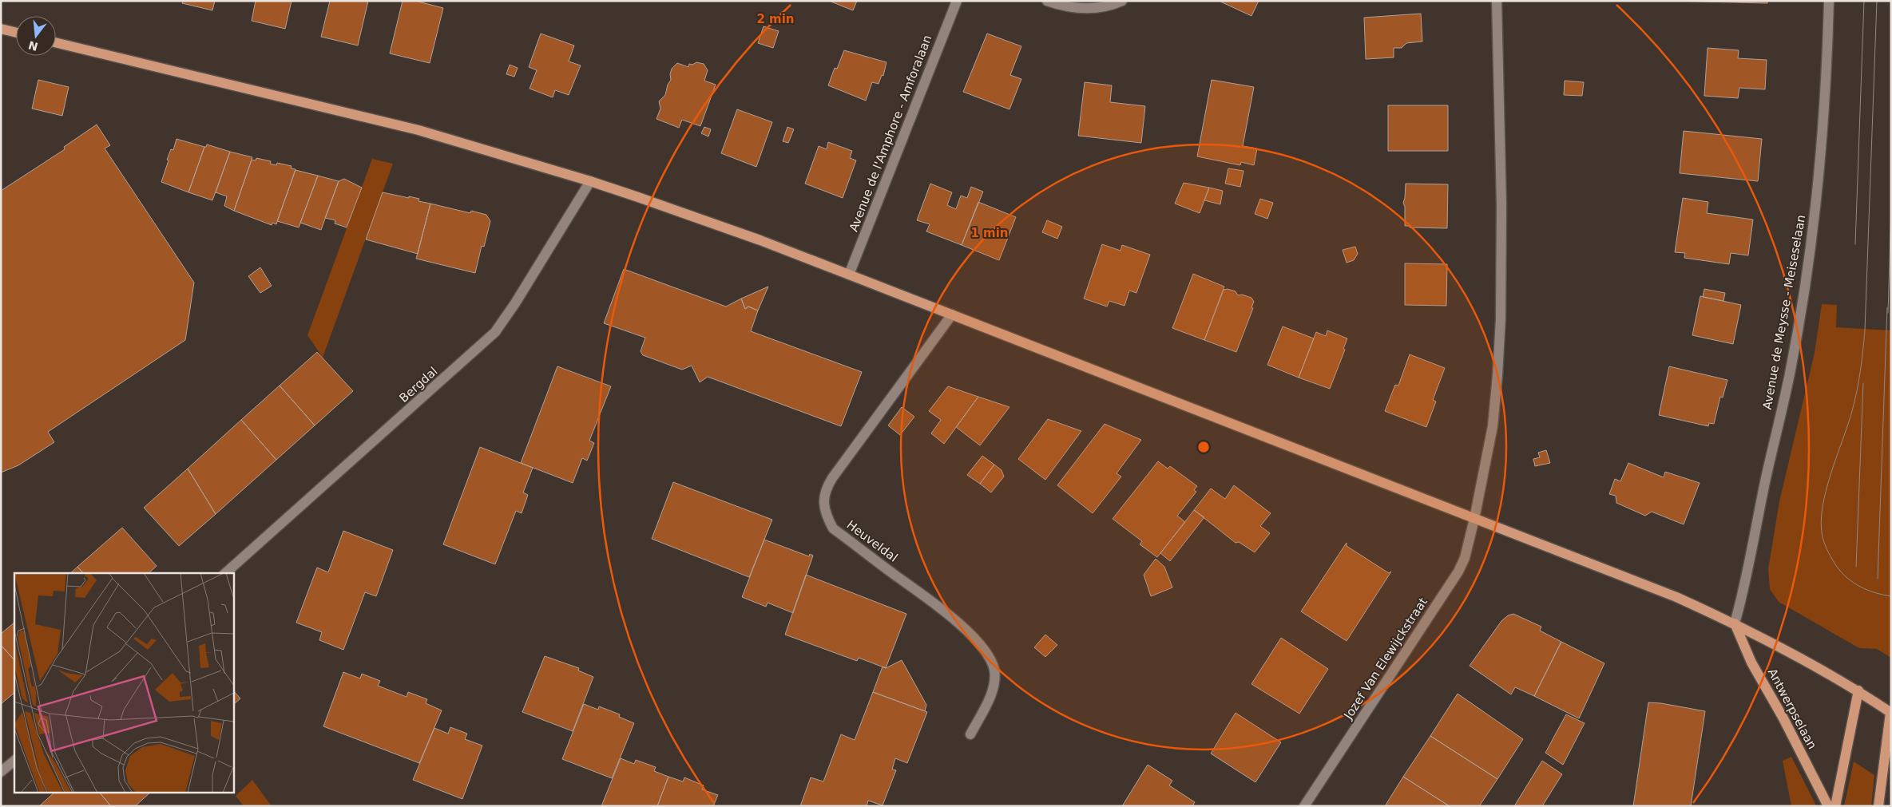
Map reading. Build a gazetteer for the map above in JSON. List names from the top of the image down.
{
  "streets": {
    "main road": ["Antwerpselaan"],
    "street": [
      "Avenue de l'Amphore - Amforalaan",
      "Avenue de Meysse - Meiseselaan",
      "Bergdal",
      "Heuveldal",
      "Jozef Van Elewijckstraat"
    ]
  },
  "crossings": [
    ["Avenue de Meysse - Meiseselaan", "Antwerpselaan"]
  ],
  "north": "bottom",
  "rings": ["2 min", "1 min"]
}
